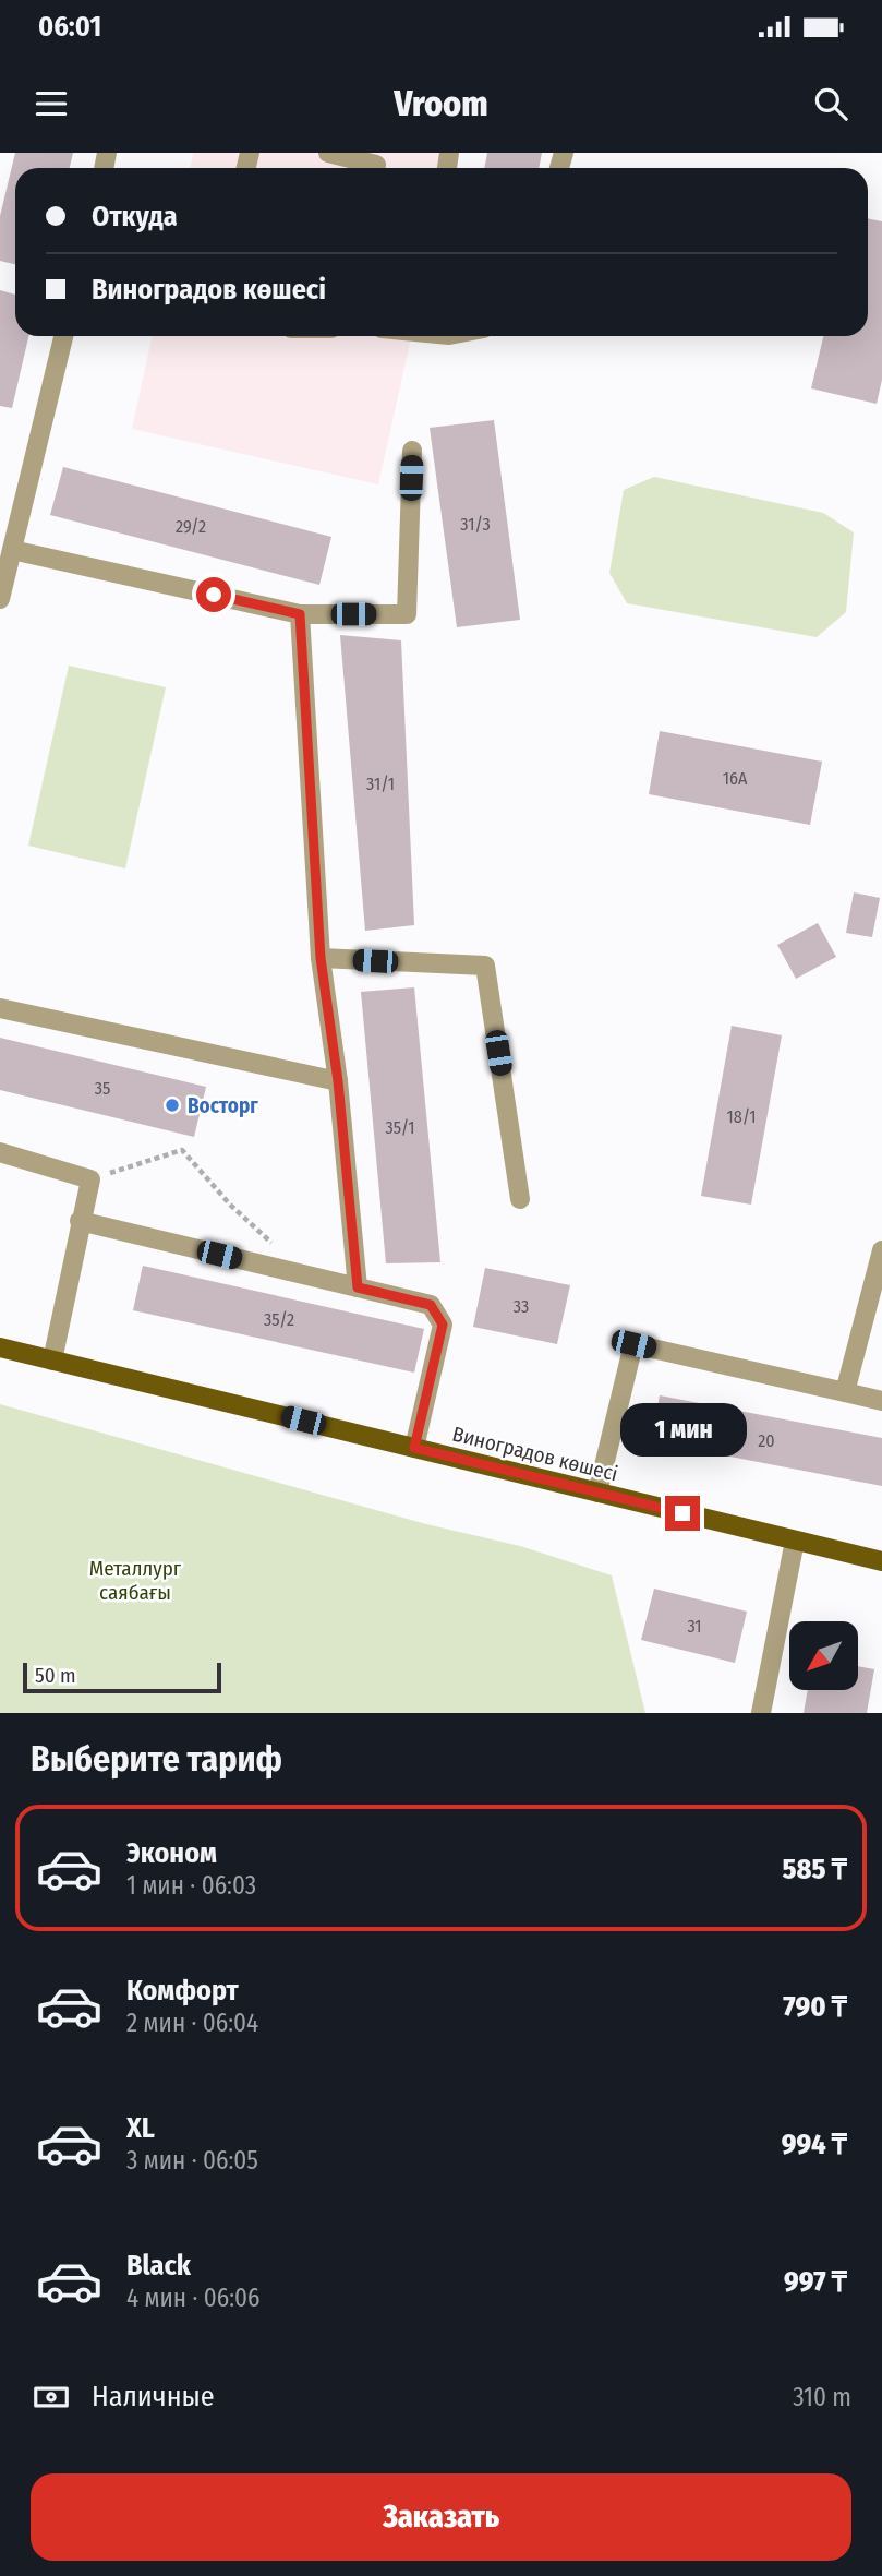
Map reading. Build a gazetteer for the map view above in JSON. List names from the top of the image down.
{
  "streets": {
    "main road": ["Виноградов көшесі"]
  },
  "parks": ["Металлург саябағы"],
  "places": ["Восторг"],
  "house_numbers": [
    "31/3",
    "29/2",
    "16А",
    "31/1",
    "35",
    "18/1",
    "35/1",
    "33",
    "35/2",
    "20",
    "31"
  ],
  "scale_bar": "50 m",
  "north": "bottom left",
  "page": {
    "status": "06:01",
    "header": "Vroom",
    "banner": ["Откуда", "Виноградов көшесі"],
    "bubble": "1 мин",
    "scale": "50 m",
    "heading": "Выберите тариф",
    "list": [
      {
        "name": "Эконом",
        "note": "1 мин · 06:03",
        "value": "585 ₸"
      },
      {
        "name": "Комфорт",
        "note": "2 мин · 06:04",
        "value": "790 ₸"
      },
      {
        "name": "XL",
        "note": "3 мин · 06:05",
        "value": "994 ₸"
      },
      {
        "name": "Black",
        "note": "4 мин · 06:06",
        "value": "997 ₸"
      }
    ],
    "pay": ["Наличные", "310 m"],
    "buttons": "Заказать"
  }
}
